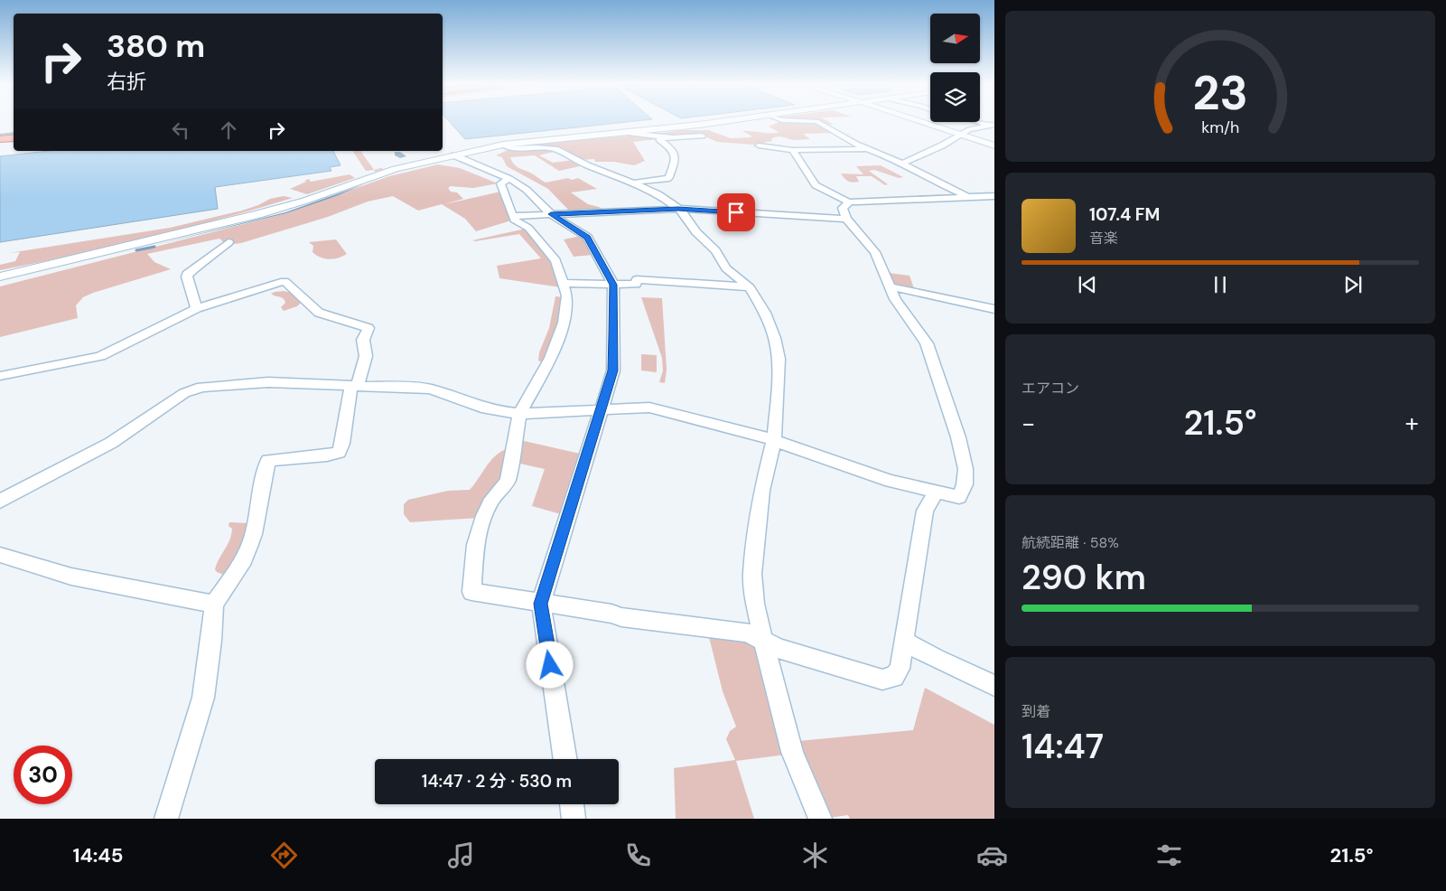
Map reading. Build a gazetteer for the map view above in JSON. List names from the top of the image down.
{
  "north": "right",
  "page": {
    "turn": ["380 m", "右折"],
    "song": ["107.4 FM", "音楽"],
    "tile": [
      "エアコン",
      ["航続距離 · 58%", "290 km"],
      ["到着", "14:47"]
    ],
    "heat": ["−", "21.5°", "+"],
    "limit": "30",
    "trip": "14:47 · 2 分 · 530 m",
    "tabs": ["14:45", "21.5°"],
    "gauge": ["23", "km/h"]
  }
}
